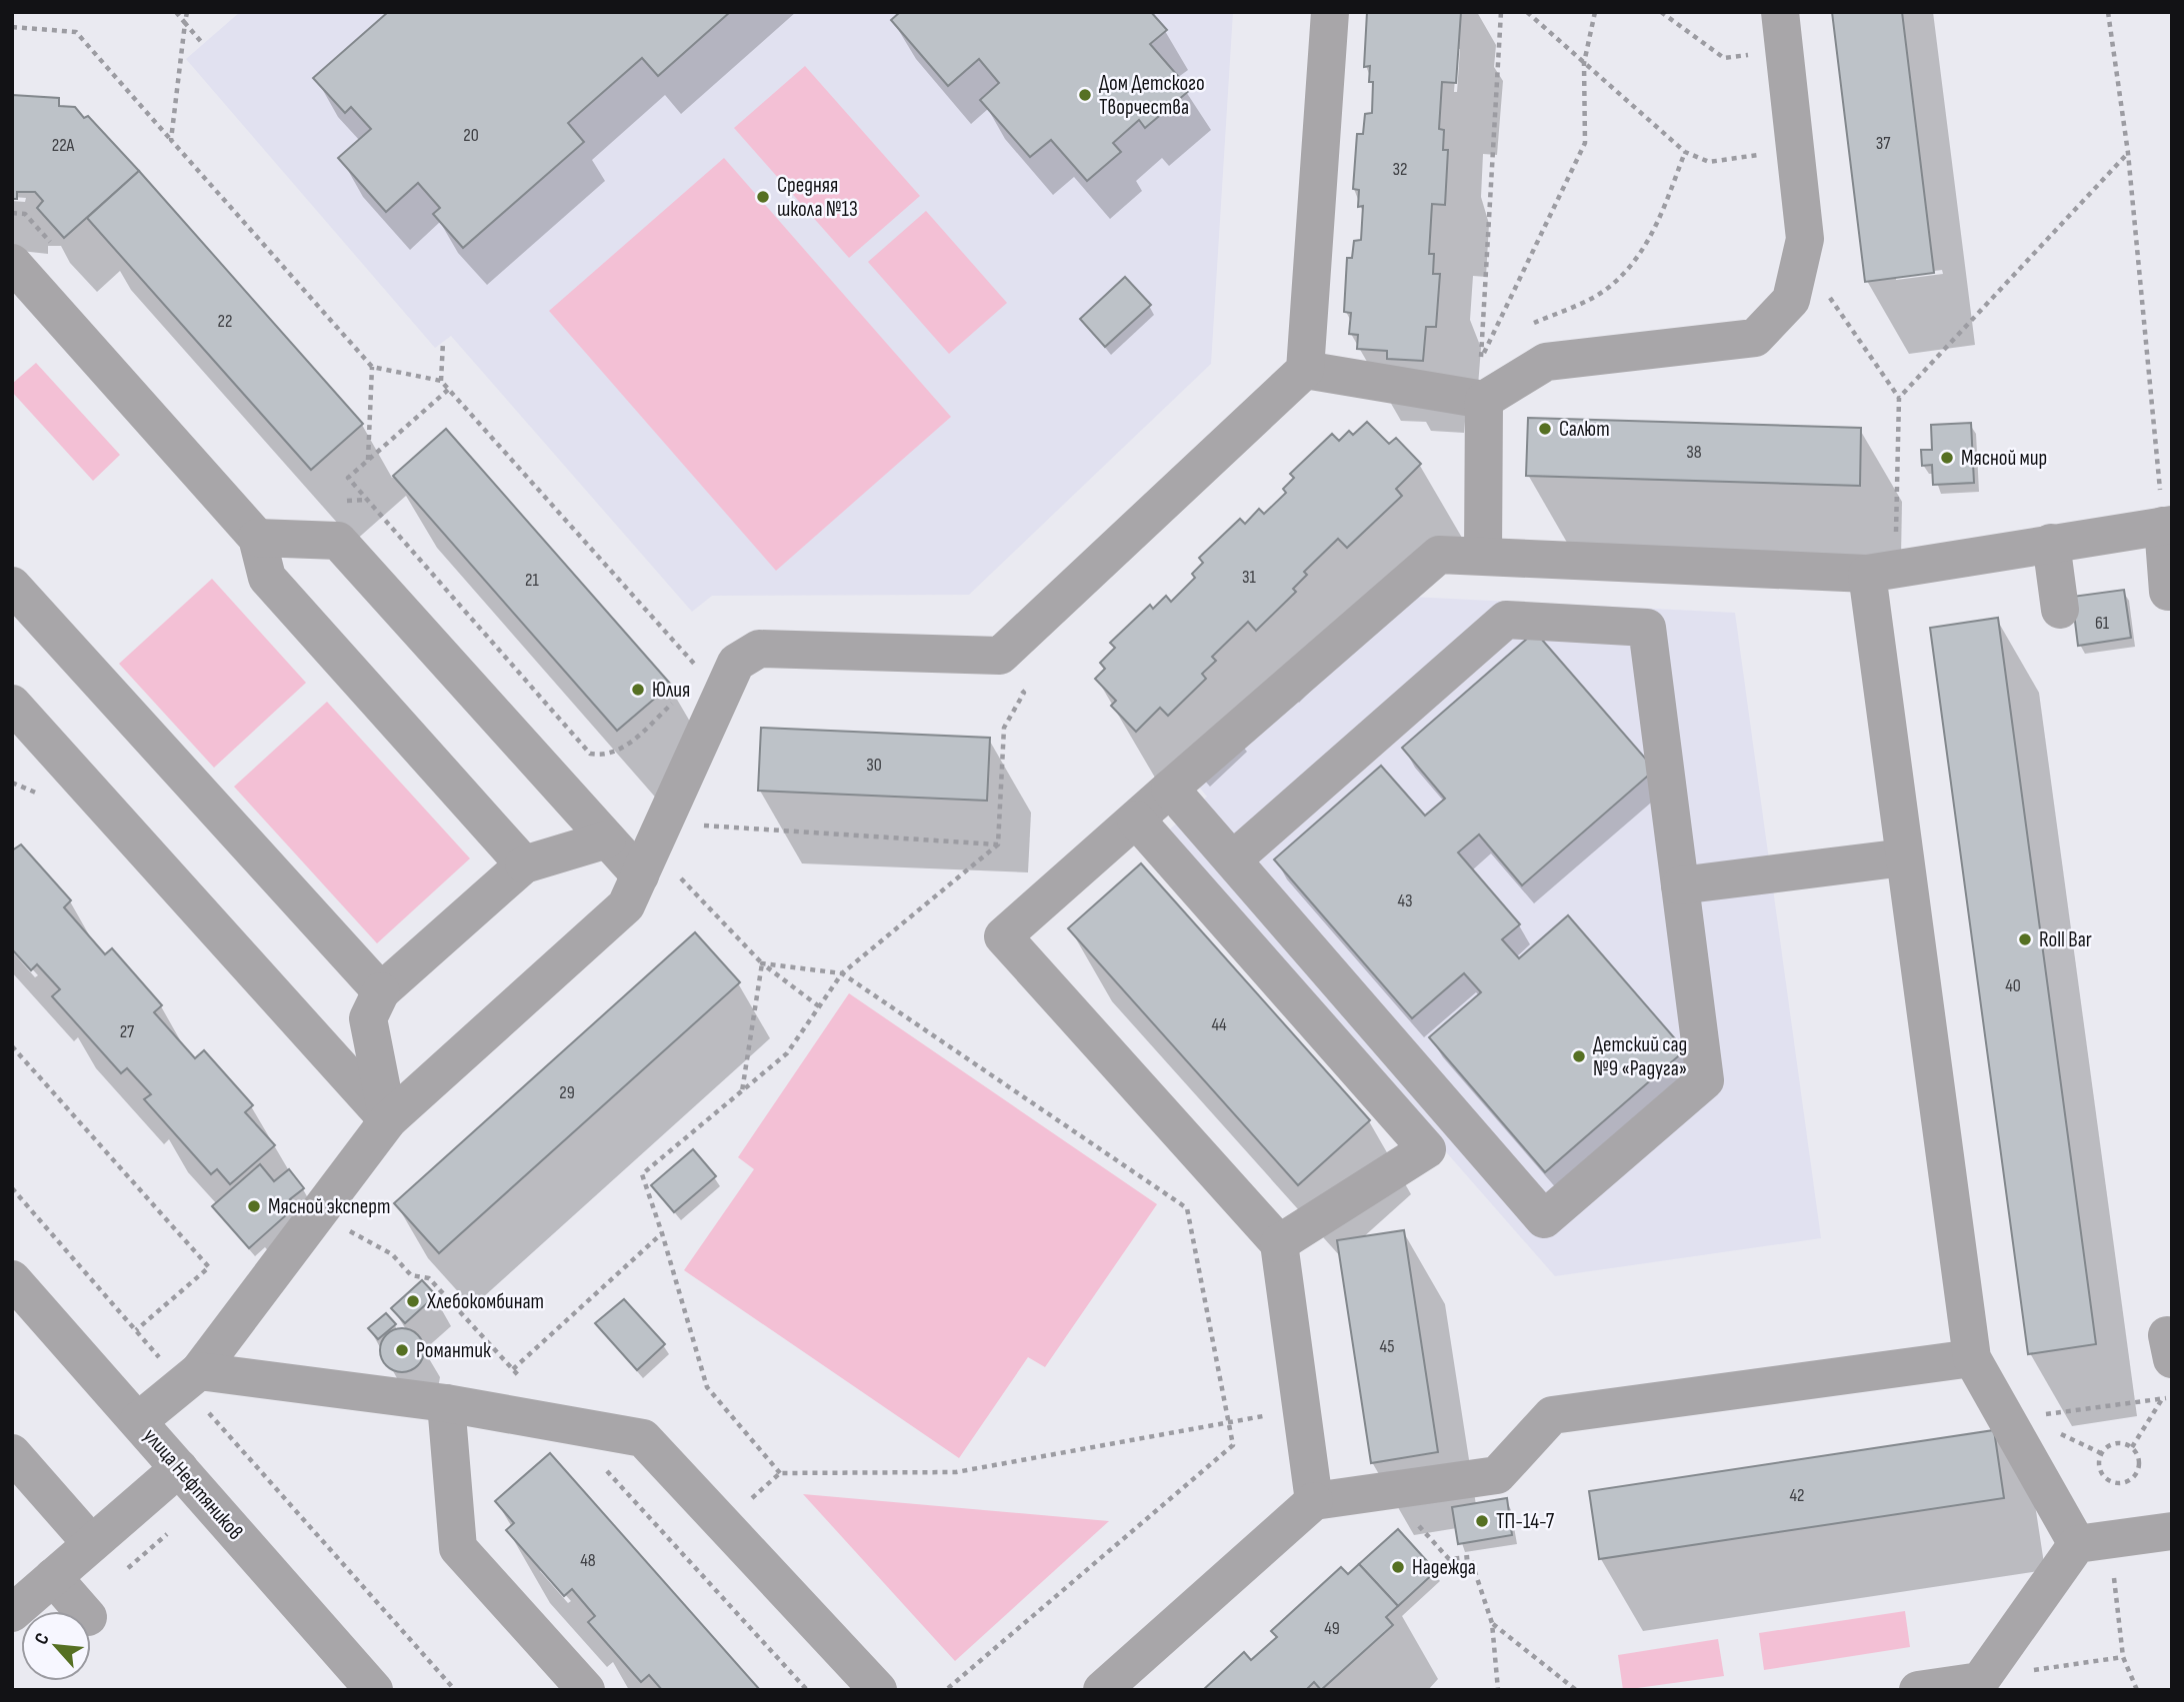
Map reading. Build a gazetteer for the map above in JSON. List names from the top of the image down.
{
  "streets": {
    "street": ["улица Нефтяников"]
  },
  "places": [
    "Дом Детского Творчества",
    "Средняя школа №13",
    "Салют",
    "Мясной мир",
    "Юлия",
    "Roll Bar",
    "Детский сад №9 «Радуга»",
    "Мясной эксперт",
    "Хлебокомбинат",
    "Романтик",
    "ТП-14-7",
    "Надежда"
  ],
  "house_numbers": [
    "20",
    "37",
    "22А",
    "32",
    "22",
    "38",
    "31",
    "21",
    "61",
    "30",
    "43",
    "40",
    "44",
    "27",
    "29",
    "45",
    "42",
    "48",
    "49"
  ],
  "north": "top left"
}
